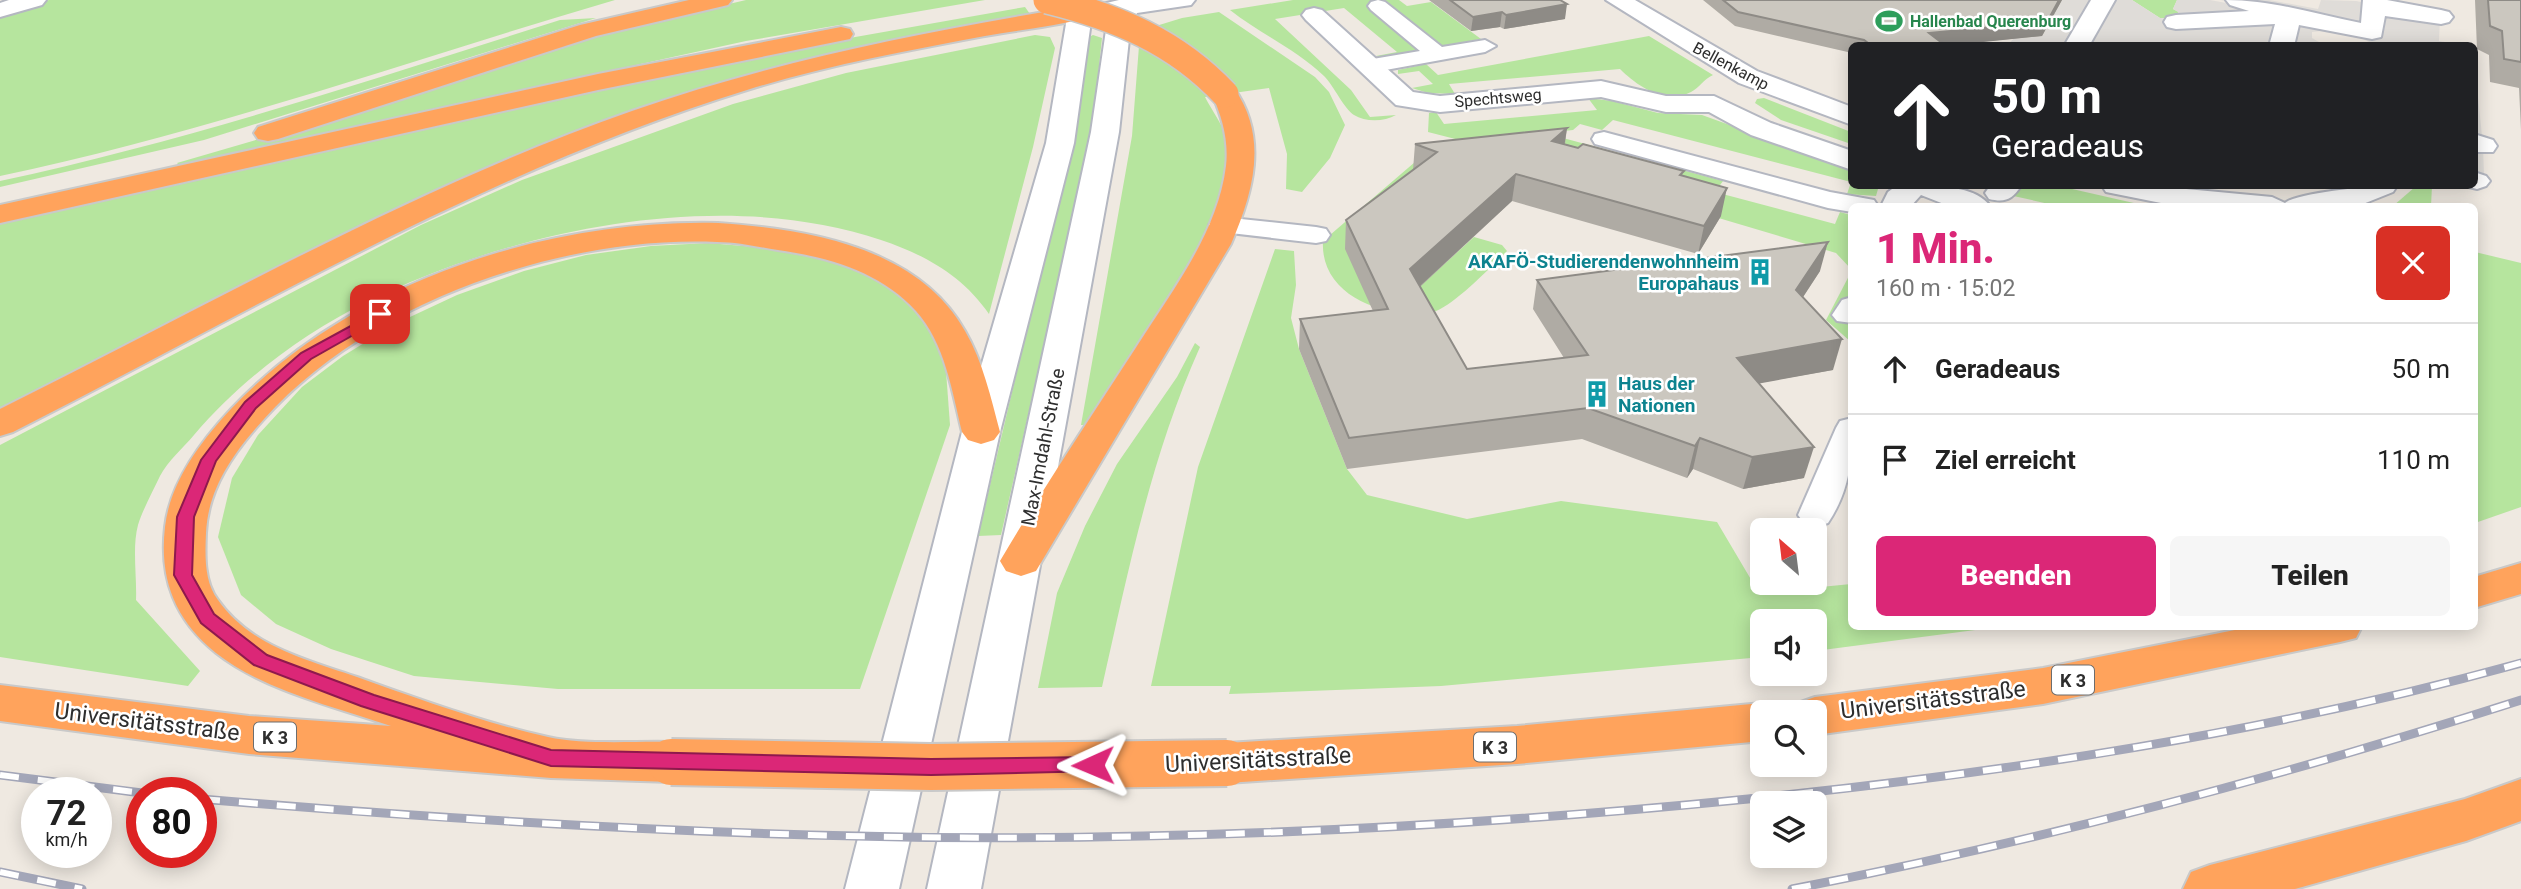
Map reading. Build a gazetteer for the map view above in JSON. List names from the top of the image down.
{
  "streets": {
    "highway": ["K 3", "Universitätsstraße"],
    "street": ["Bellenkamp", "Spechtsweg", "Max-Imdahl-Straße"]
  },
  "places": {
    "sports": ["Hallenbad Querenburg"],
    "building": ["AKAFÖ-Studierendenwohnheim Europahaus", "Haus der Nationen"]
  },
  "north": "top left",
  "page": {
    "turn": ["50 m", "Geradeaus"],
    "heading": ["1 Min.", "160 m · 15:02"],
    "list": [
      {
        "name": "Geradeaus",
        "value": "50 m"
      },
      {
        "name": "Ziel erreicht",
        "value": "110 m"
      }
    ],
    "buttons": ["Beenden", "Teilen"],
    "speed": "72 km/h",
    "limit": "80"
  }
}
